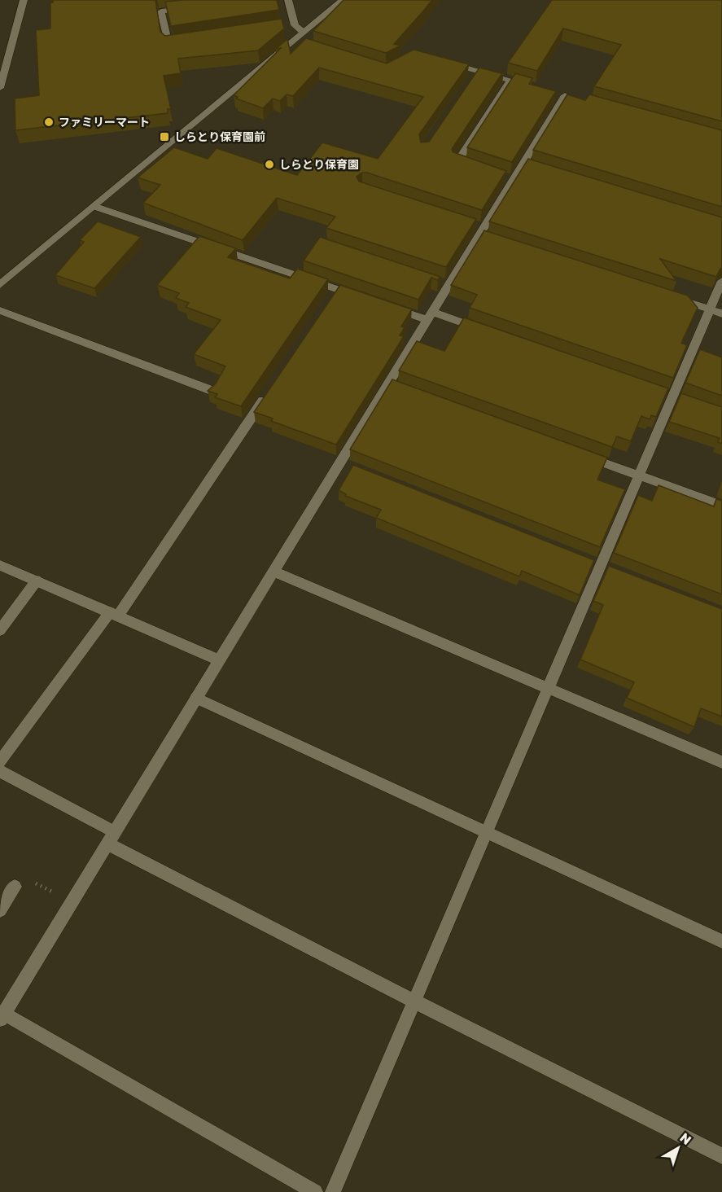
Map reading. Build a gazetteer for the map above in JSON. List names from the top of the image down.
{
  "places": {
    "other": ["ファミリーマート", "しらとり保育園"],
    "transit": ["しらとり保育園前"]
  },
  "north": "top right"
}
